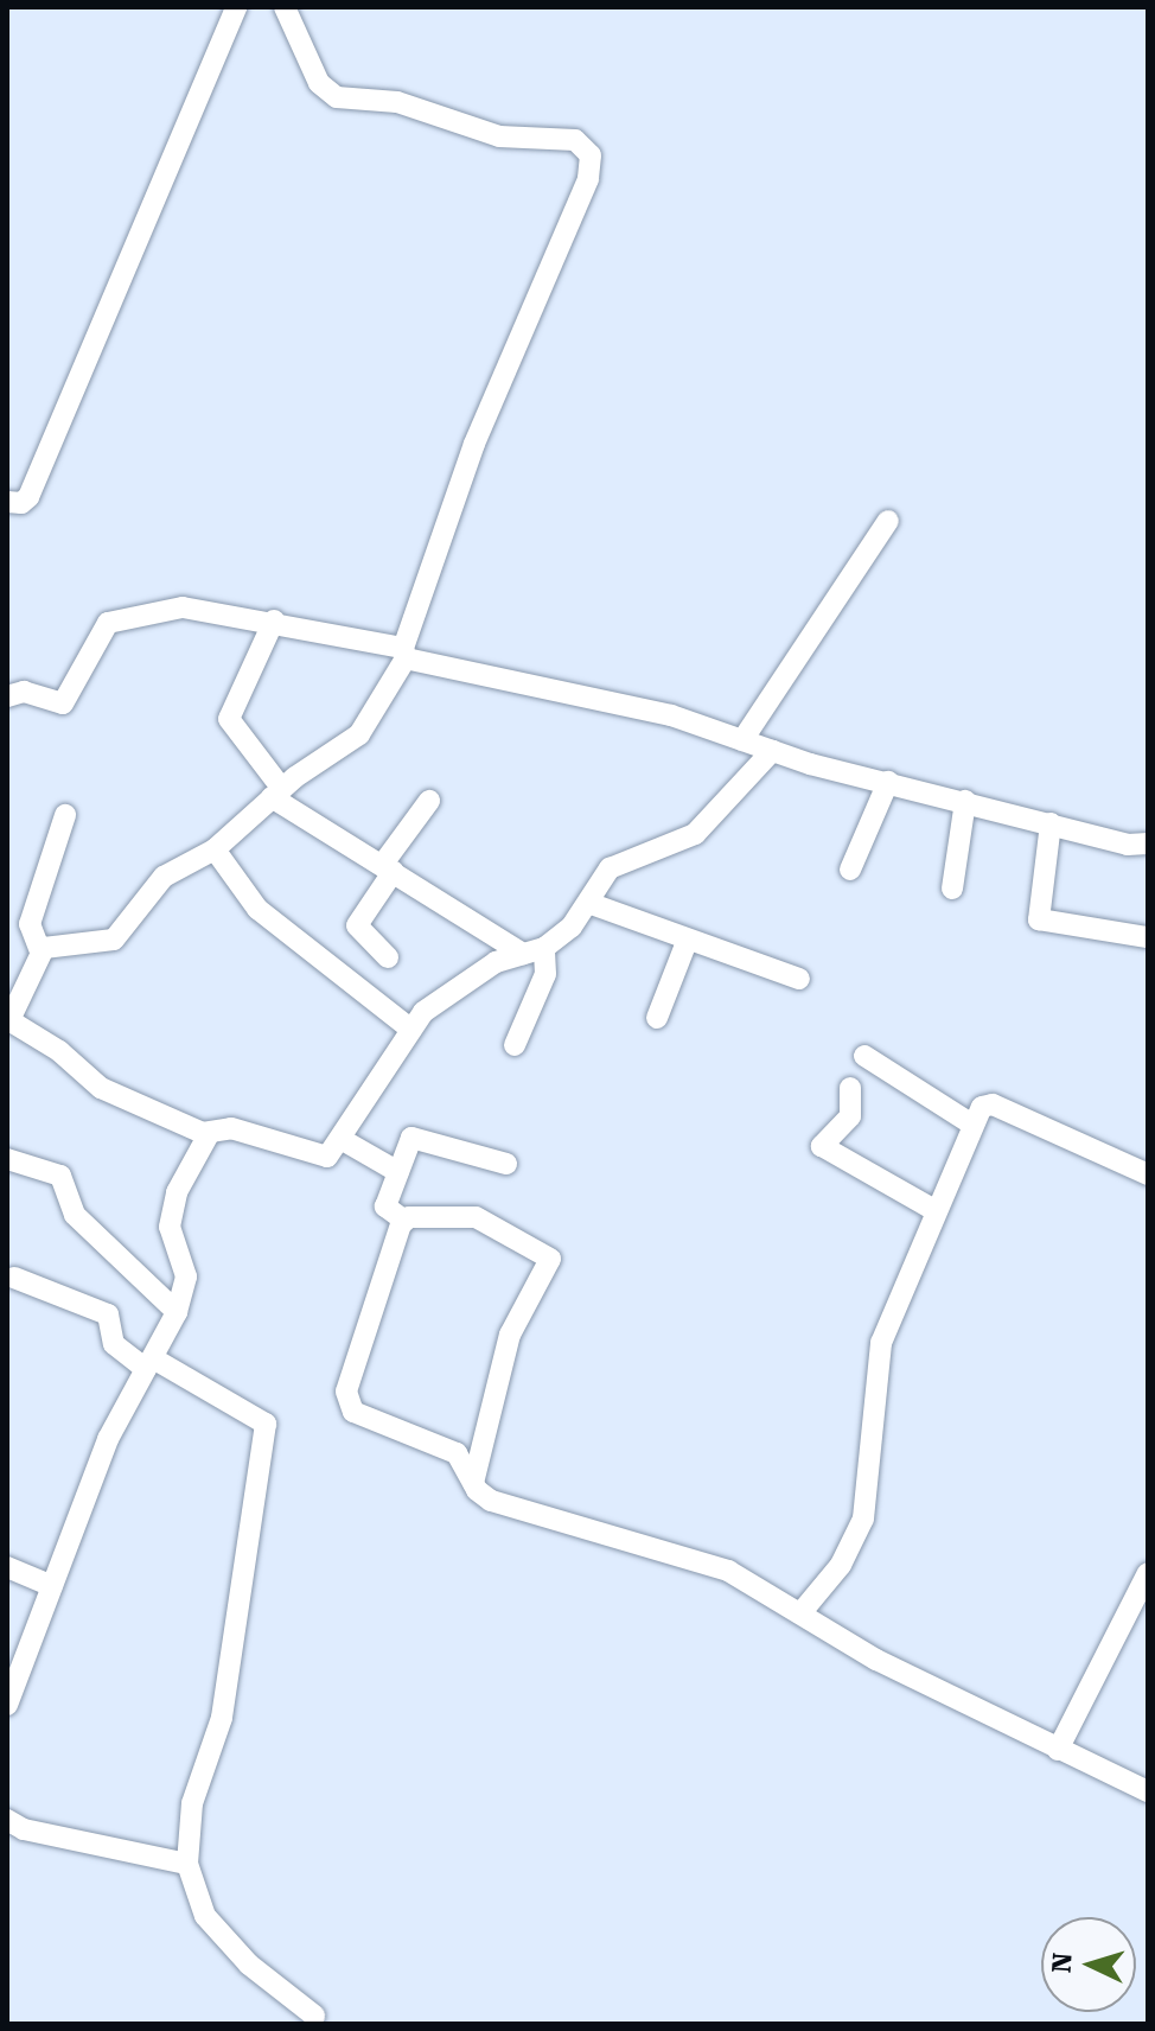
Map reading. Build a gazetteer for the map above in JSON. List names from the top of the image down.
{
  "north": "left"
}
